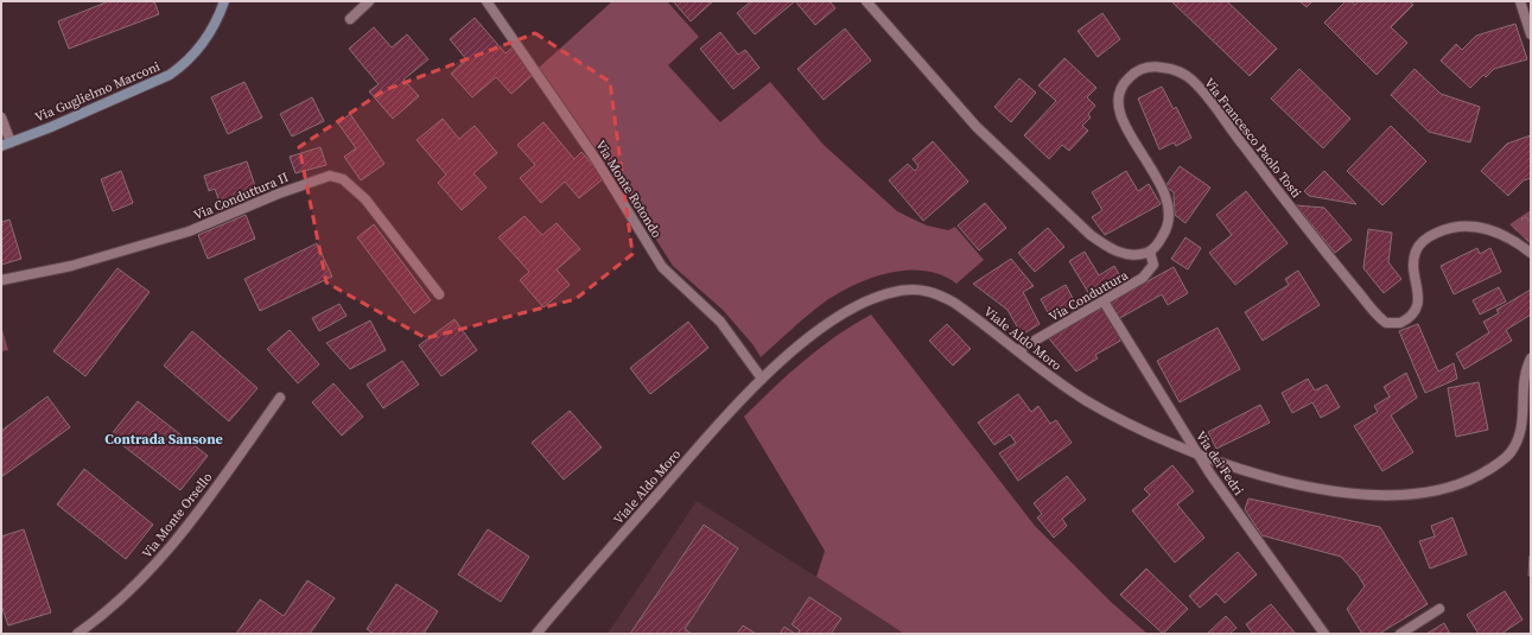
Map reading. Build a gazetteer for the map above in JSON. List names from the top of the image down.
{
  "streets": {
    "main road": ["Via Guglielmo Marconi"],
    "street": [
      "Via Francesco Paolo Tosti",
      "Via Monte Rotondo",
      "Via Conduttura II",
      "Via Conduttura",
      "Viale Aldo Moro",
      "Via dei Fedri",
      "Via Monte Orsello"
    ]
  },
  "crossings": [
    ["Via Francesco Paolo Tosti", "Via Conduttura"],
    ["Via Monte Rotondo", "Viale Aldo Moro"],
    ["Via Conduttura", "Viale Aldo Moro"],
    ["Via Conduttura", "Via dei Fedri"],
    ["Viale Aldo Moro", "Via dei Fedri"]
  ],
  "districts": ["Contrada Sansone"]
}
